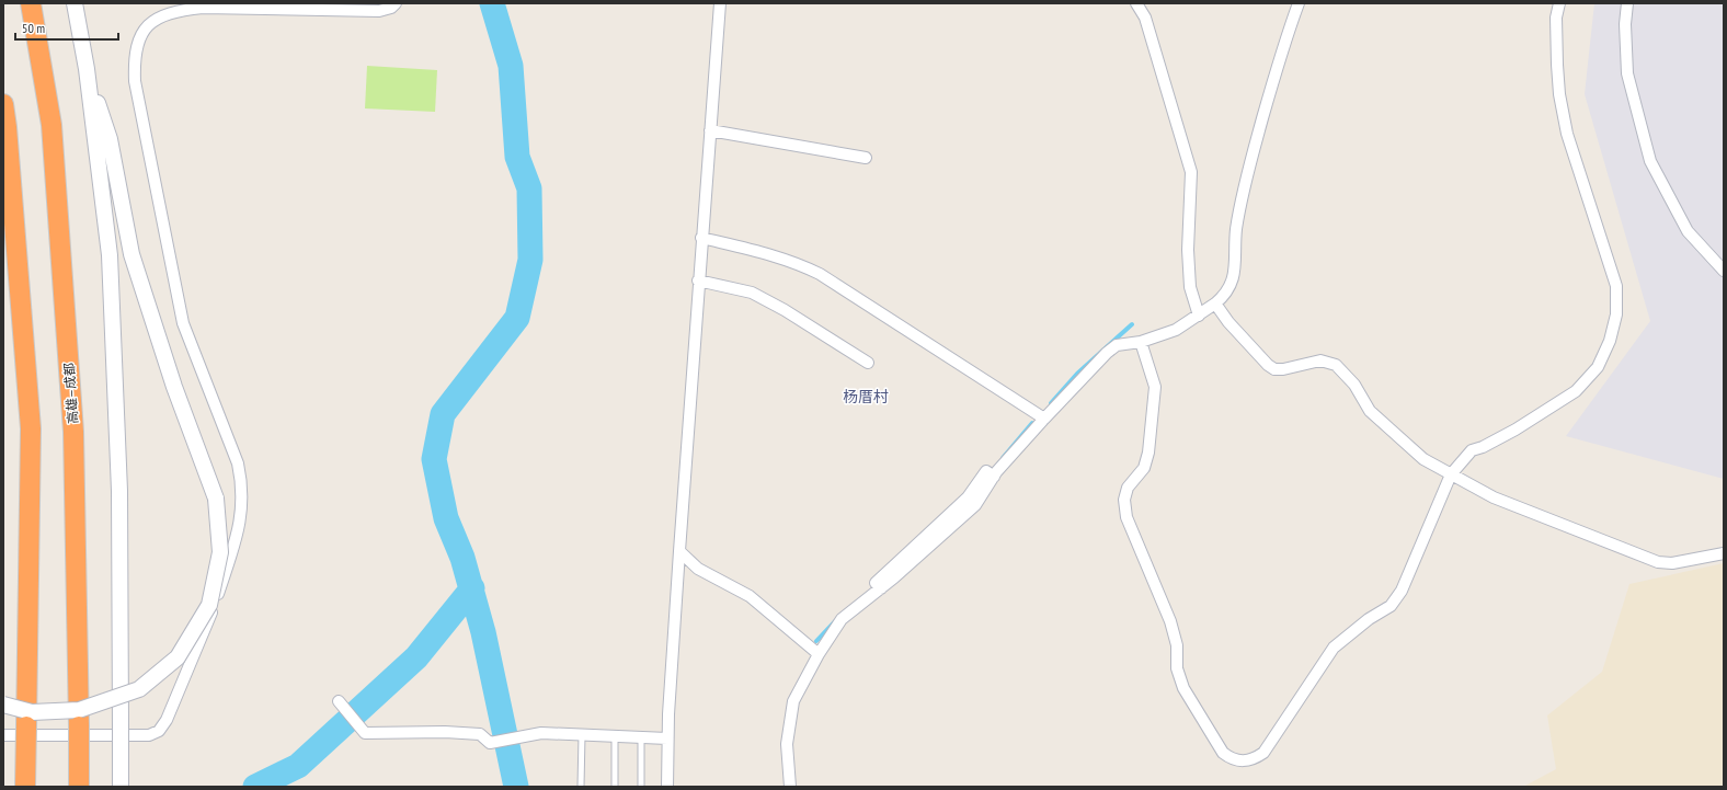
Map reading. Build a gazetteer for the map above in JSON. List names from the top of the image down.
{
  "streets": {
    "highway": ["高雄—成都"]
  },
  "districts": ["杨厝村"],
  "scale_bar": "50 m"
}
